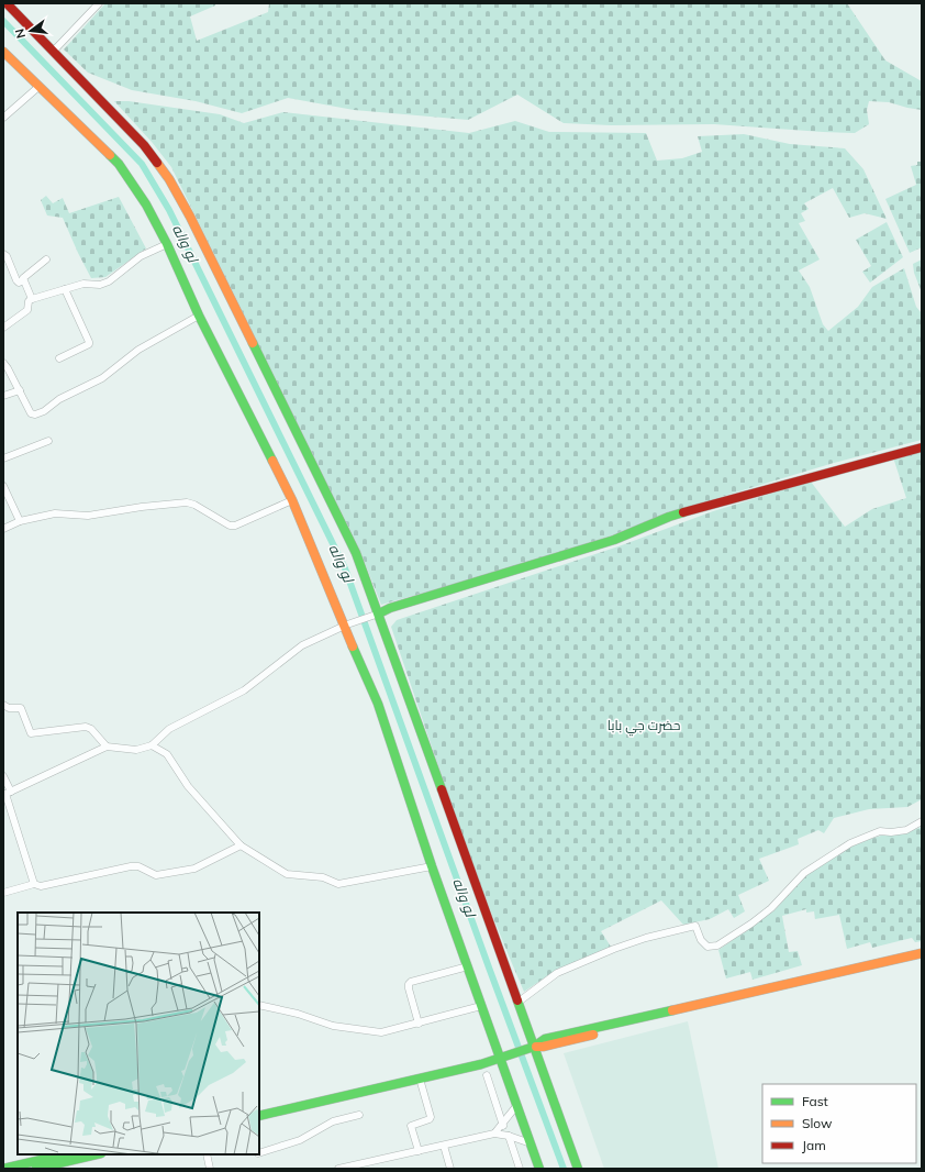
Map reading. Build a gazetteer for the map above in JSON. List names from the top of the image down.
{
  "water": ["لو واله"],
  "parks": ["حضرت جي بابا"],
  "legend": ["Fast", "Slow", "Jam"],
  "north": "left"
}
